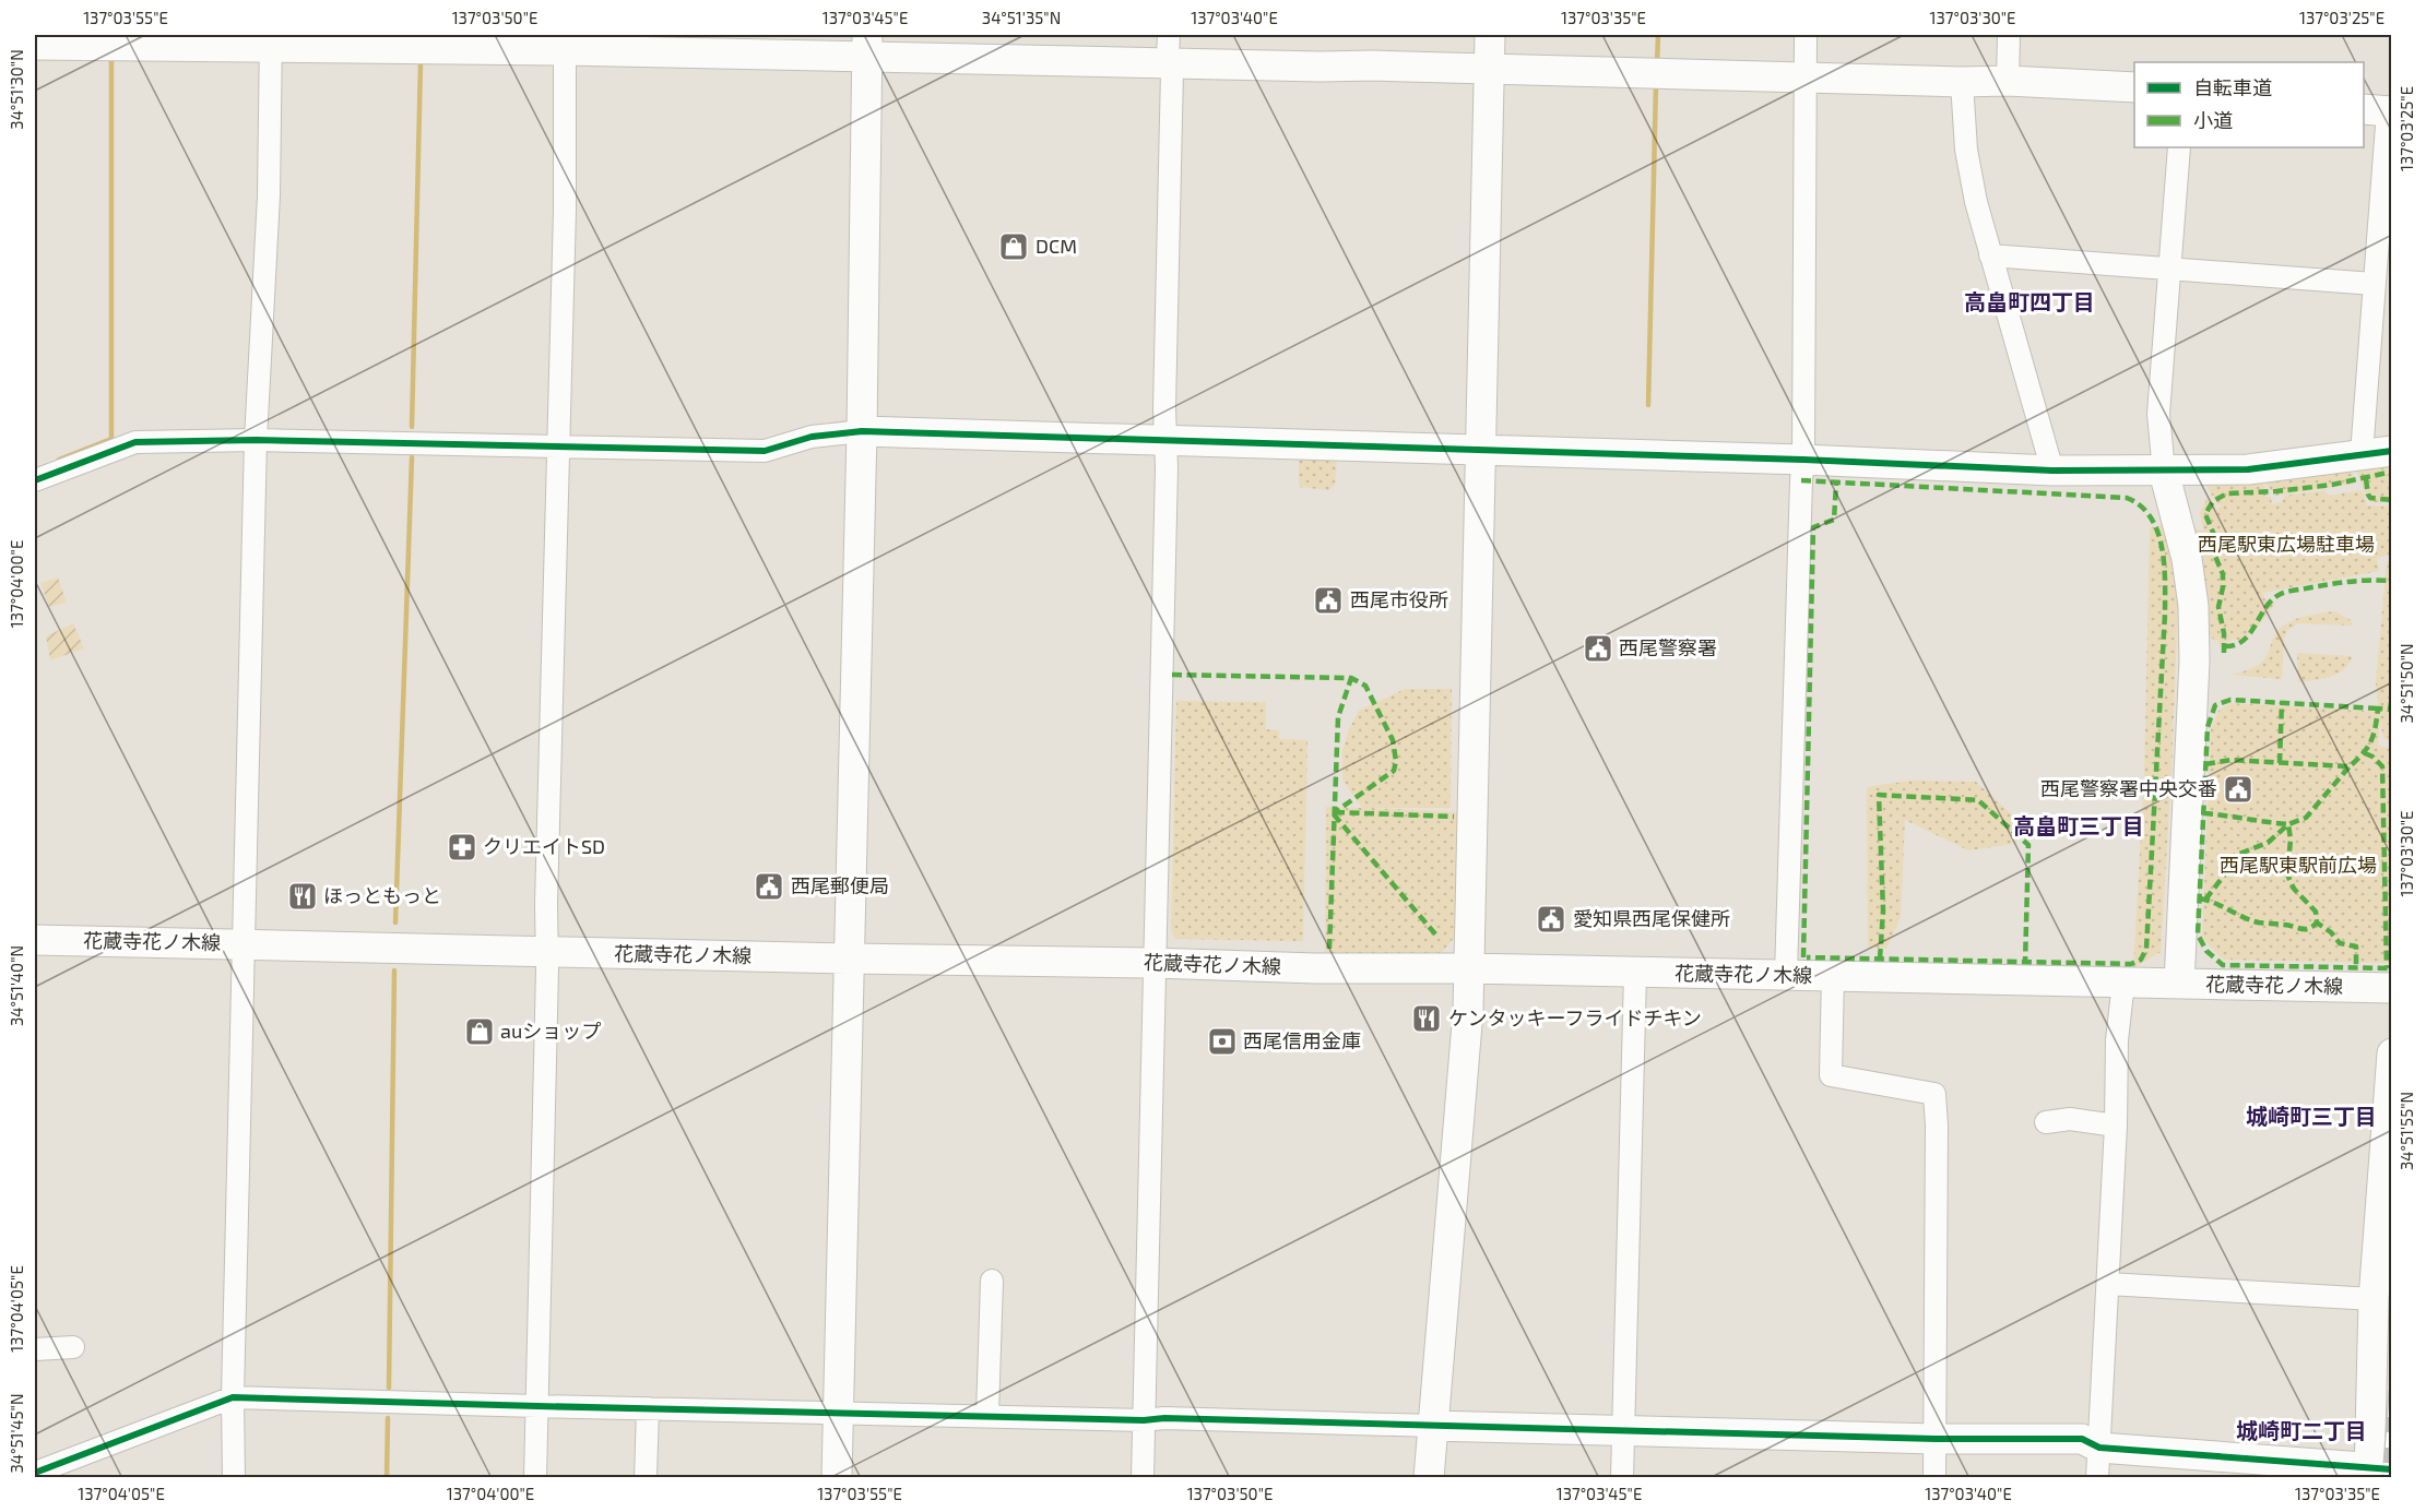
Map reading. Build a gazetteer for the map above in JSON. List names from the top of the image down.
{
  "streets": {
    "street": ["花蔵寺花ノ木線"]
  },
  "districts": [
    "高畠町四丁目",
    "高畠町三丁目",
    "城崎町三丁目",
    "城崎町二丁目"
  ],
  "parks": ["西尾駅東広場駐車場", "西尾駅東駅前広場"],
  "places": {
    "shop": ["DCM", "auショップ"],
    "public building": [
      "西尾市役所",
      "西尾警察署",
      "西尾警察署中央交番",
      "西尾郵便局",
      "愛知県西尾保健所"
    ],
    "pharmacy": ["クリエイトSD"],
    "restaurant": ["ほっともっと", "ケンタッキーフライドチキン"],
    "bank": ["西尾信用金庫"]
  },
  "legend": ["自転車道", "小道"],
  "coordinates": [
    "137°03'55\"E",
    "137°03'50\"E",
    "137°03'45\"E",
    "34°51'35\"N",
    "137°03'40\"E",
    "137°03'35\"E",
    "137°03'30\"E",
    "137°03'25\"E",
    "34°51'30\"N",
    "137°04'00\"E",
    "34°51'50\"N",
    "34°51'40\"N",
    "34°51'55\"N",
    "137°04'05\"E",
    "34°51'45\"N"
  ]
}
